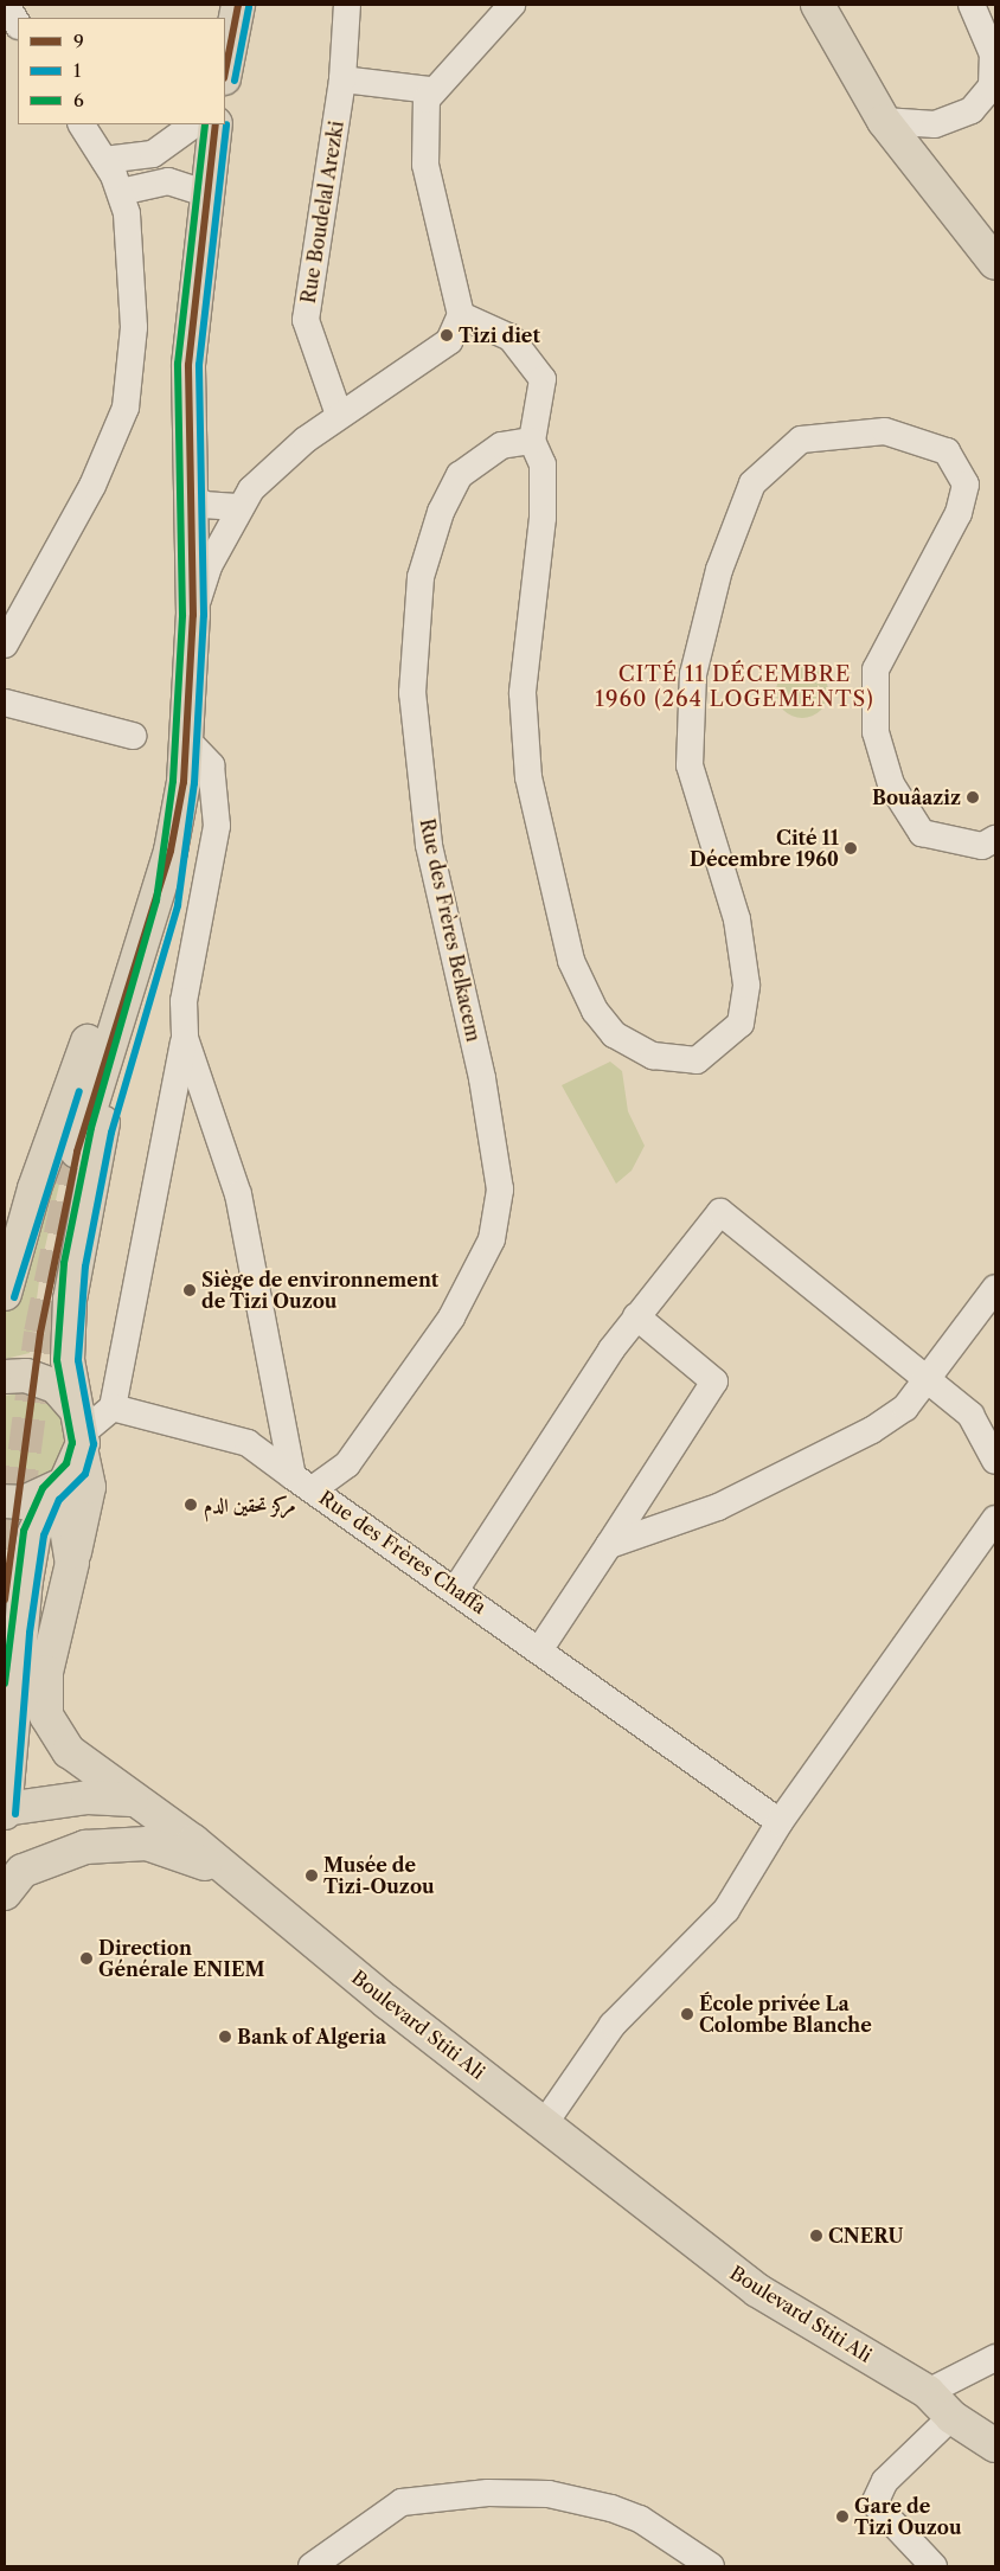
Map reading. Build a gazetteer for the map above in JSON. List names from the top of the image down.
{
  "streets": {
    "main road": ["Boulevard Stiti Ali"],
    "street": ["Rue Boudelal Arezki", "Rue des Frères Belkacem", "Rue des Frères Chaffa"]
  },
  "crossings": [
    ["Rue des Frères Belkacem", "Rue des Frères Chaffa"]
  ],
  "districts": ["CITÉ 11 DÉCEMBRE 1960 (264 LOGEMENTS)"],
  "places": [
    "Tizi diet",
    "Bouâaziz",
    "Cité 11 Décembre 1960",
    "Siège de environnement de Tizi Ouzou",
    "مركز تحقين الدم",
    "Musée de Tizi-Ouzou",
    "Direction Générale ENIEM",
    "École privée La Colombe Blanche",
    "Bank of Algeria",
    "CNERU",
    "Gare de Tizi Ouzou"
  ],
  "lines": ["transit line 9", "transit line 1", "transit line 6"],
  "legend": ["9", "1", "6"]
}
